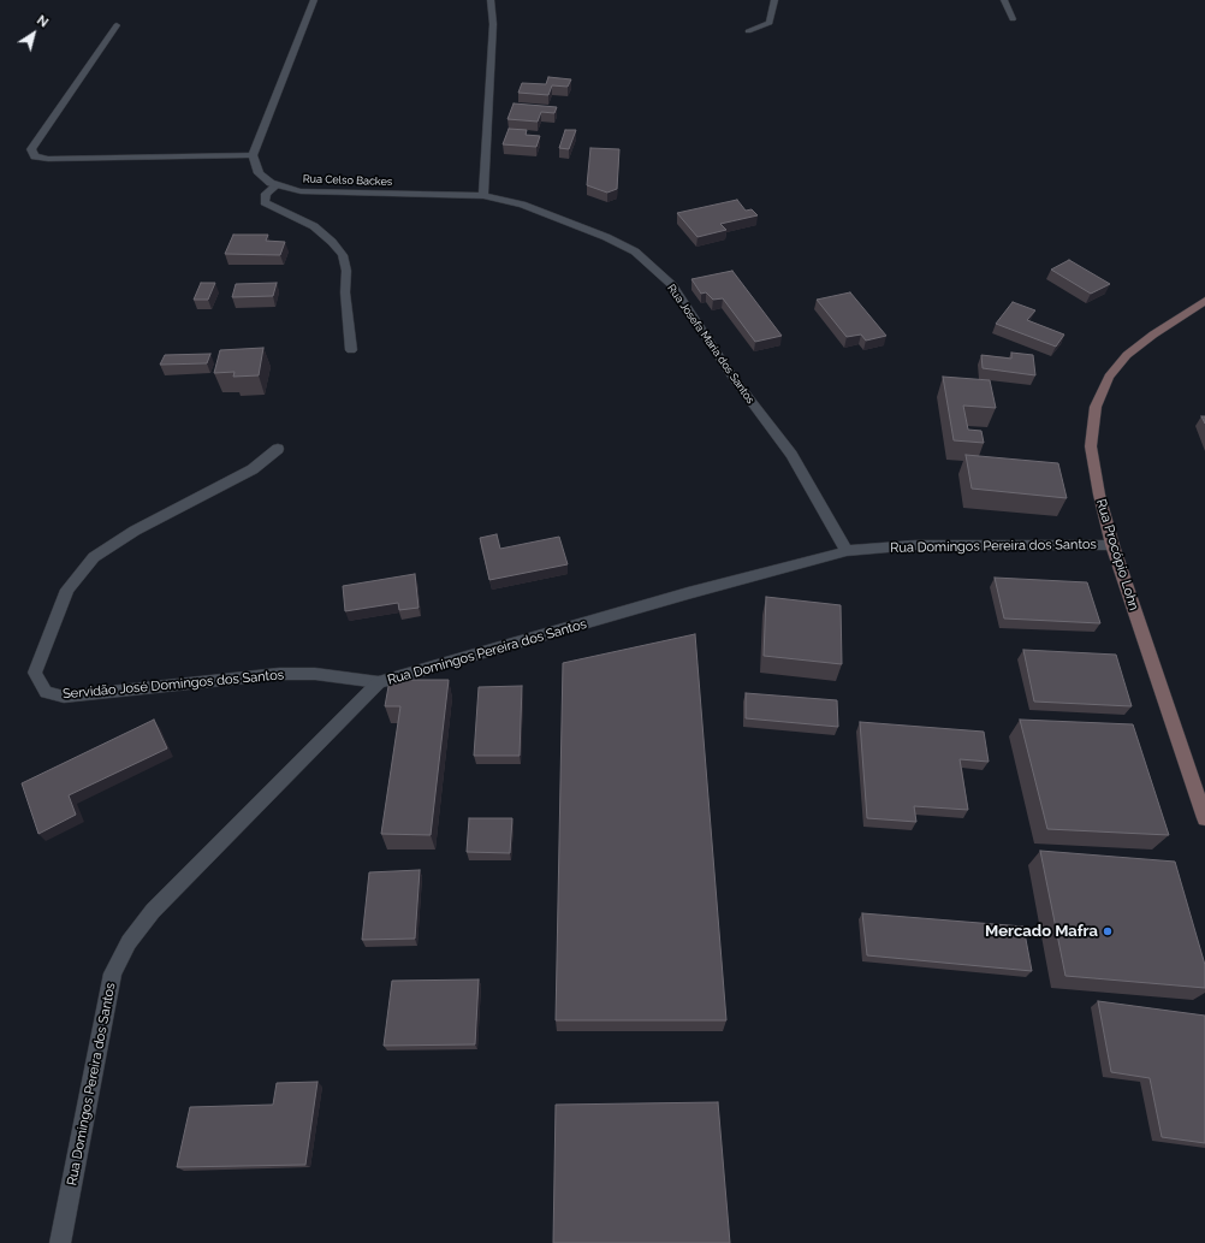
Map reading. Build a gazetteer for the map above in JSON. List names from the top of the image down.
{
  "streets": {
    "main road": ["Rua Procópio Lohn"],
    "street": [
      "Rua Celso Backes",
      "Rua Josefa Maria dos Santos",
      "Rua Domingos Pereira dos Santos",
      "Servidão José Domingos dos Santos"
    ]
  },
  "crossings": [
    ["Rua Celso Backes", "Rua Josefa Maria dos Santos"],
    ["Rua Josefa Maria dos Santos", "Rua Domingos Pereira dos Santos"],
    ["Rua Domingos Pereira dos Santos", "Rua Procópio Lohn"],
    ["Rua Domingos Pereira dos Santos", "Servidão José Domingos dos Santos"]
  ],
  "places": ["Mercado Mafra"],
  "north": "top right"
}
